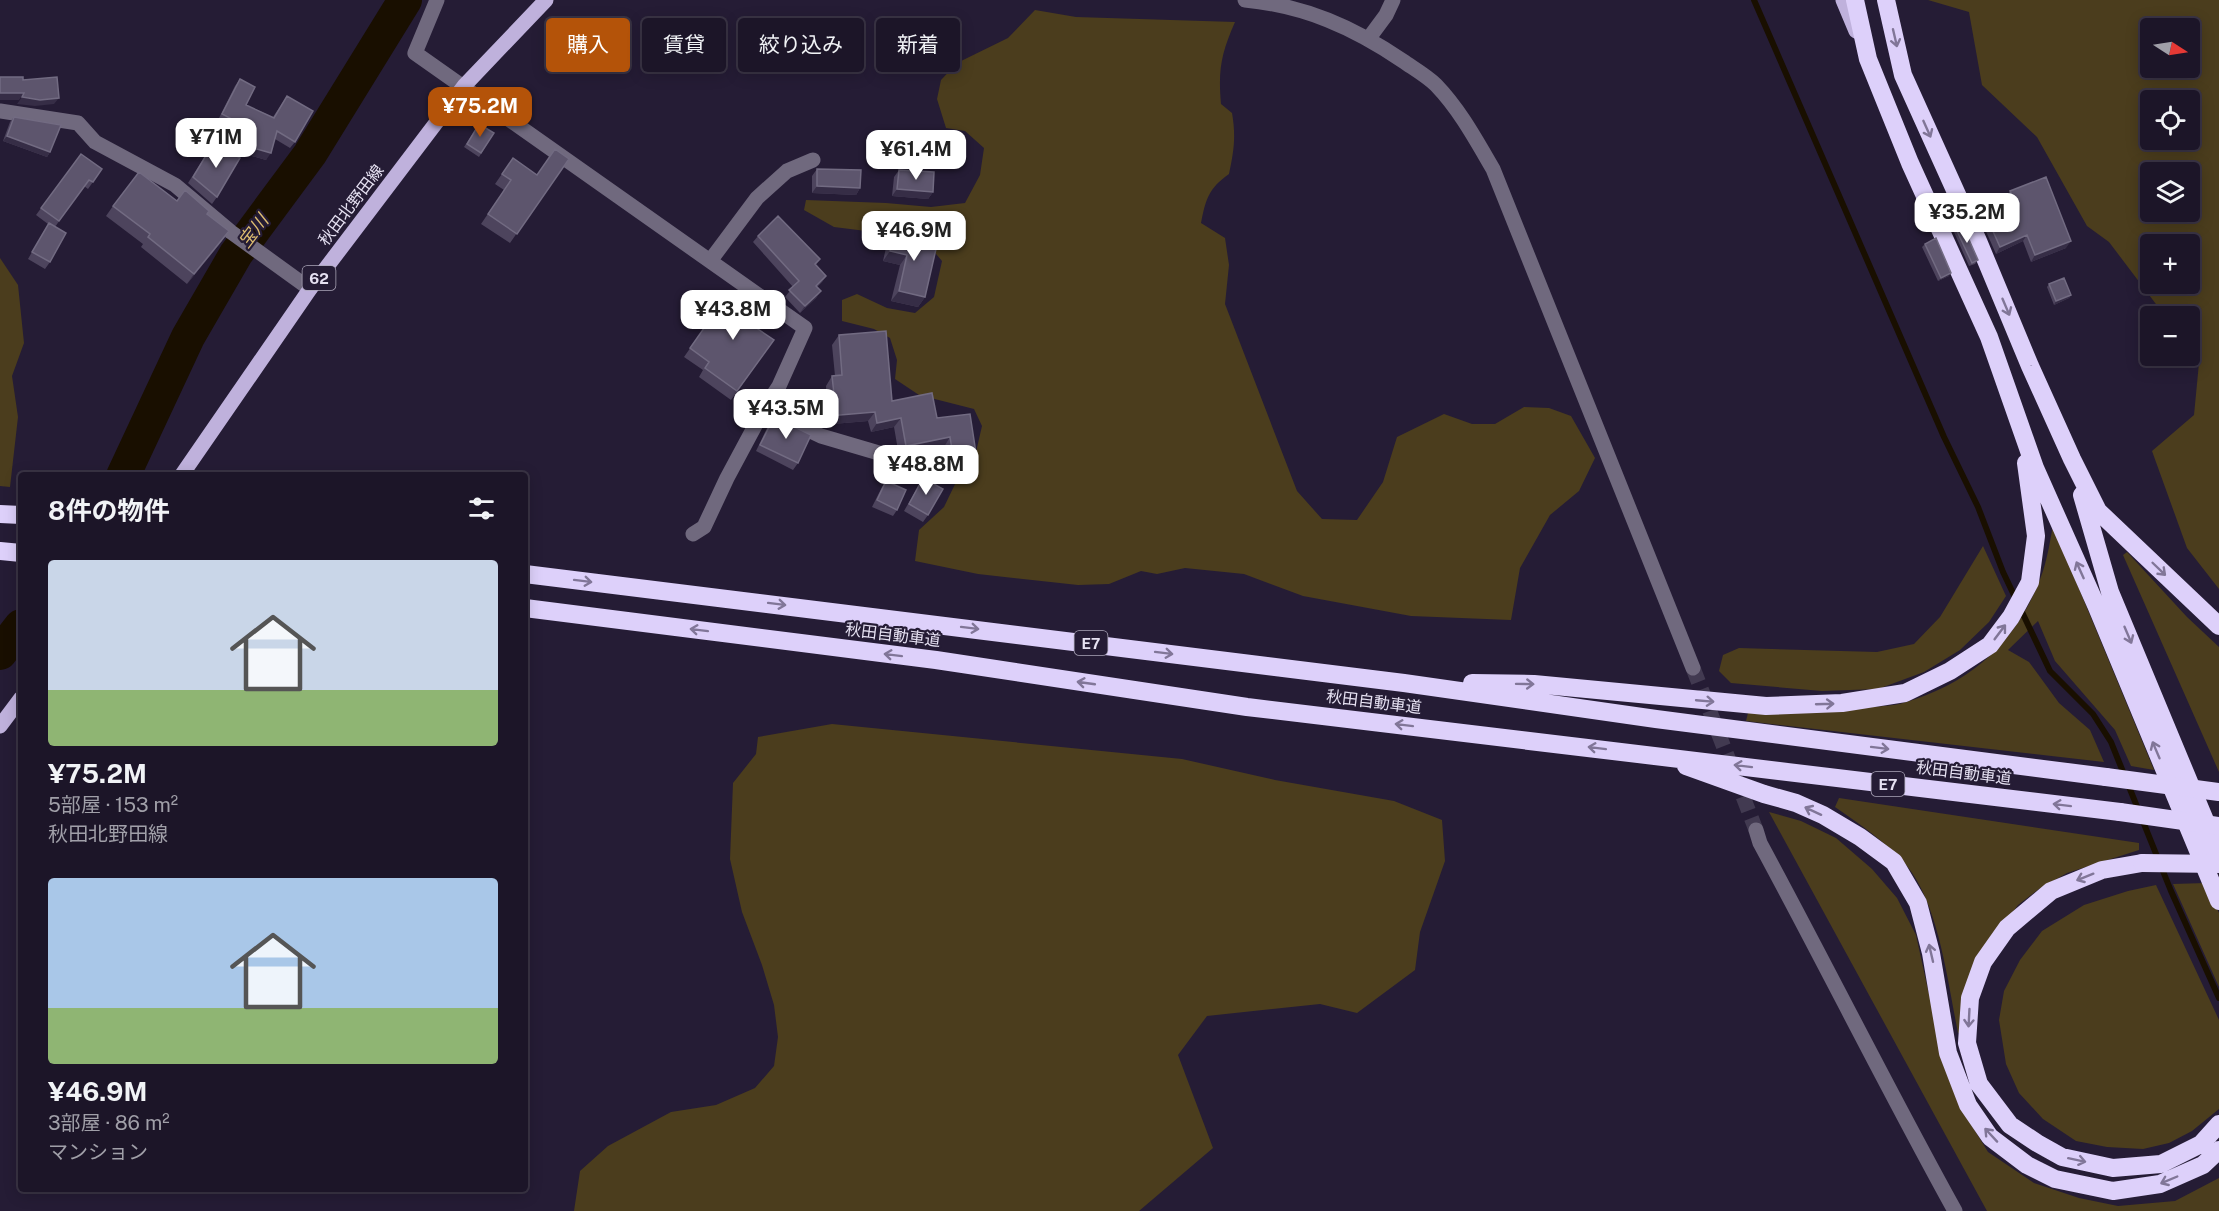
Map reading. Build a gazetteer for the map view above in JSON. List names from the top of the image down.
{
  "streets": {
    "highway": ["秋田自動車道", "E7"],
    "main road": ["秋田北野田線", "62"]
  },
  "water": ["宝川"],
  "north": "right",
  "page": {
    "map_buttons": ["+", "−"],
    "chip": [
      "購入",
      "賃貸",
      "絞り込み",
      "新着"
    ],
    "price": [
      "¥75.2M",
      "¥71M",
      "¥61.4M",
      "¥35.2M",
      "¥46.9M",
      "¥43.8M",
      "¥43.5M",
      "¥48.8M"
    ],
    "heading": "8件の物件",
    "list": [
      {
        "name": "¥75.2M",
        "note": "5部屋 · 153 m² · 秋田北野田線"
      },
      {
        "name": "¥46.9M",
        "note": "3部屋 · 86 m² · マンション"
      }
    ]
  }
}
